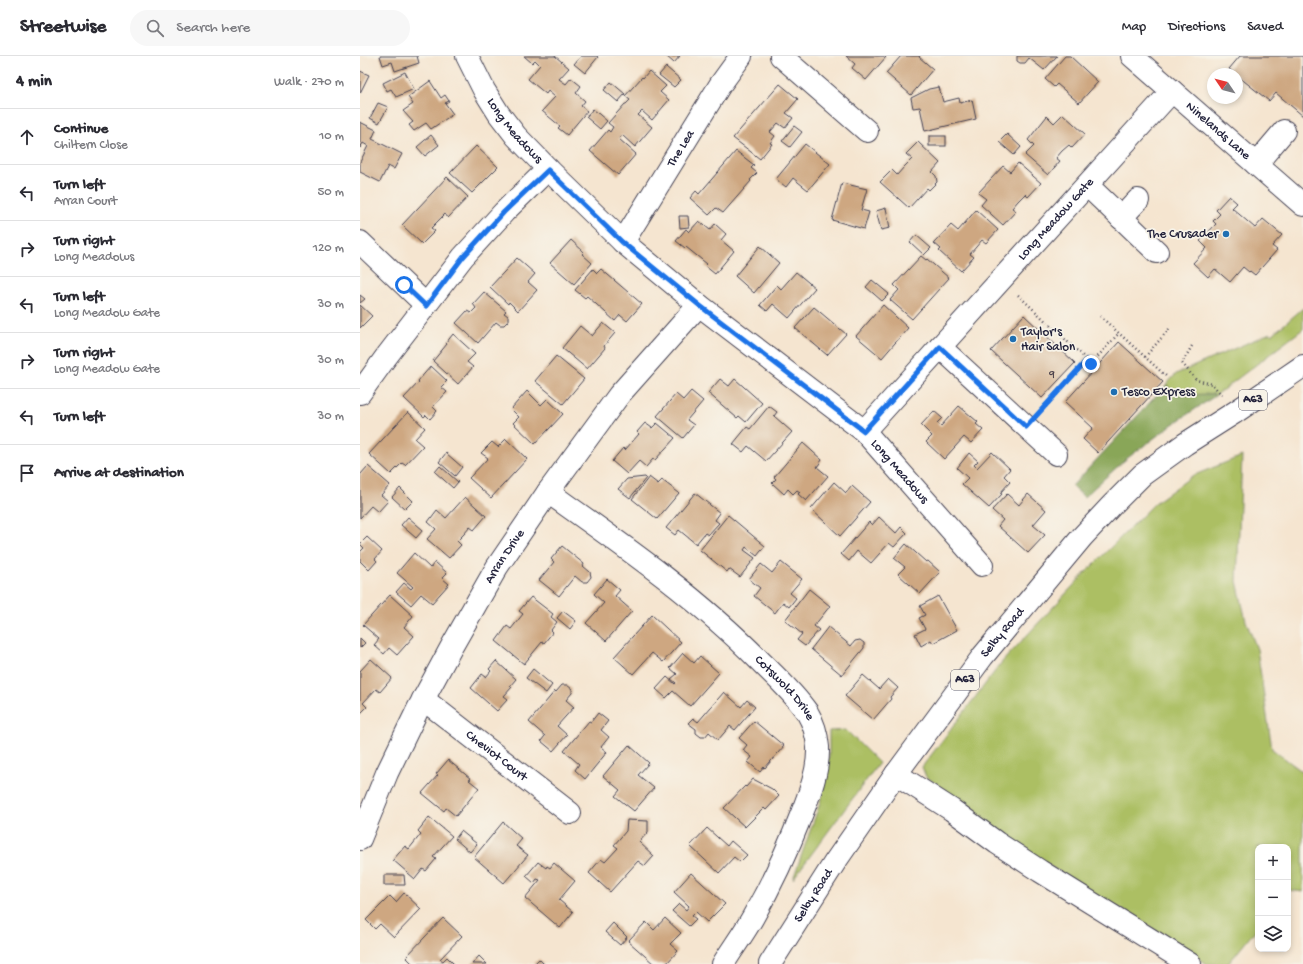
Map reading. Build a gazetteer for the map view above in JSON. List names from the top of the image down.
{
  "streets": {
    "main road": [
      "Long Meadows",
      "Ninelands Lane",
      "The Lea",
      "Long Meadow Gate",
      "A63",
      "Arran Drive",
      "Selby Road",
      "Cotswold Drive",
      "Cheviot Court"
    ]
  },
  "crossings": [
    ["Long Meadows", "The Lea"],
    ["Long Meadows", "Long Meadow Gate"],
    ["Long Meadows", "Arran Drive"],
    ["Ninelands Lane", "Long Meadow Gate"],
    ["Arran Drive", "Cotswold Drive"],
    ["Arran Drive", "Cheviot Court"]
  ],
  "places": ["The Crusader", "Taylor's Hair Salon", "Tesco Express"],
  "house_numbers": ["9"],
  "north": "top left",
  "page": {
    "header": "Streetwise",
    "search": "Search here",
    "nav": ["Map", "Directions", "Saved"],
    "heading": ["4 min", "Walk · 270 m"],
    "list": [
      ["Continue", "Chiltern Close", "10 m"],
      ["Turn left", "Arran Court", "50 m"],
      ["Turn right", "Long Meadows", "120 m"],
      ["Turn left", "Long Meadow Gate", "30 m"],
      ["Turn right", "Long Meadow Gate", "30 m"],
      ["Turn left", "30 m"],
      "Arrive at destination"
    ],
    "map_buttons": ["+", "−"]
  }
}
